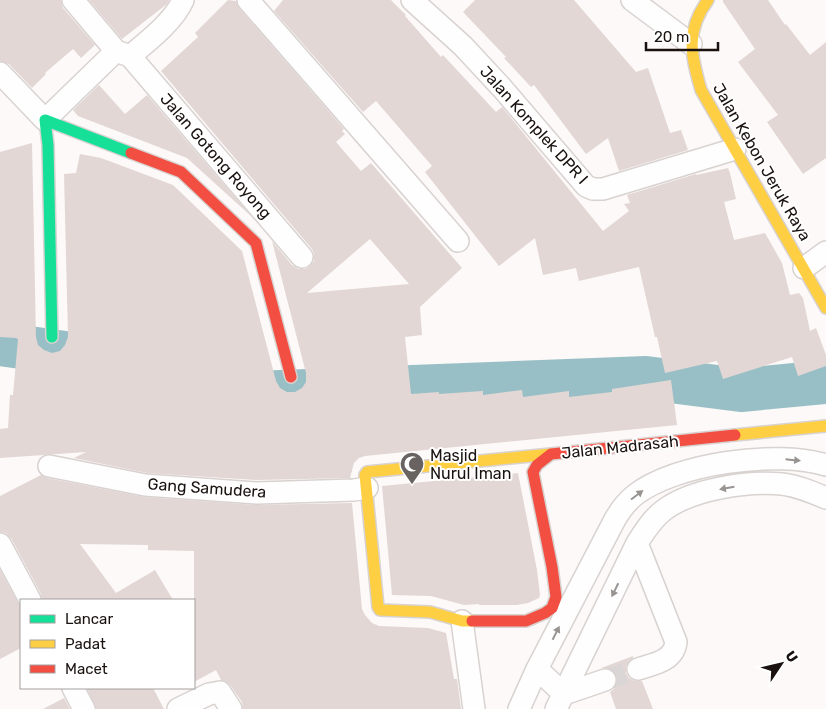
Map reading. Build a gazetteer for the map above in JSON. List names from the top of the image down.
{
  "streets": {
    "street": [
      "Jalan Komplek DPR I",
      "Jalan Gotong Royong",
      "Jalan Kebon Jeruk Raya",
      "Jalan Madrasah",
      "Gang Samudera"
    ]
  },
  "crossings": [
    ["Jalan Komplek DPR I", "Jalan Kebon Jeruk Raya"]
  ],
  "places": {
    "mosque": ["Masjid Nurul Iman"]
  },
  "legend": ["Lancar", "Padat", "Macet"],
  "scale_bar": "20 m",
  "north": "top right"
}
